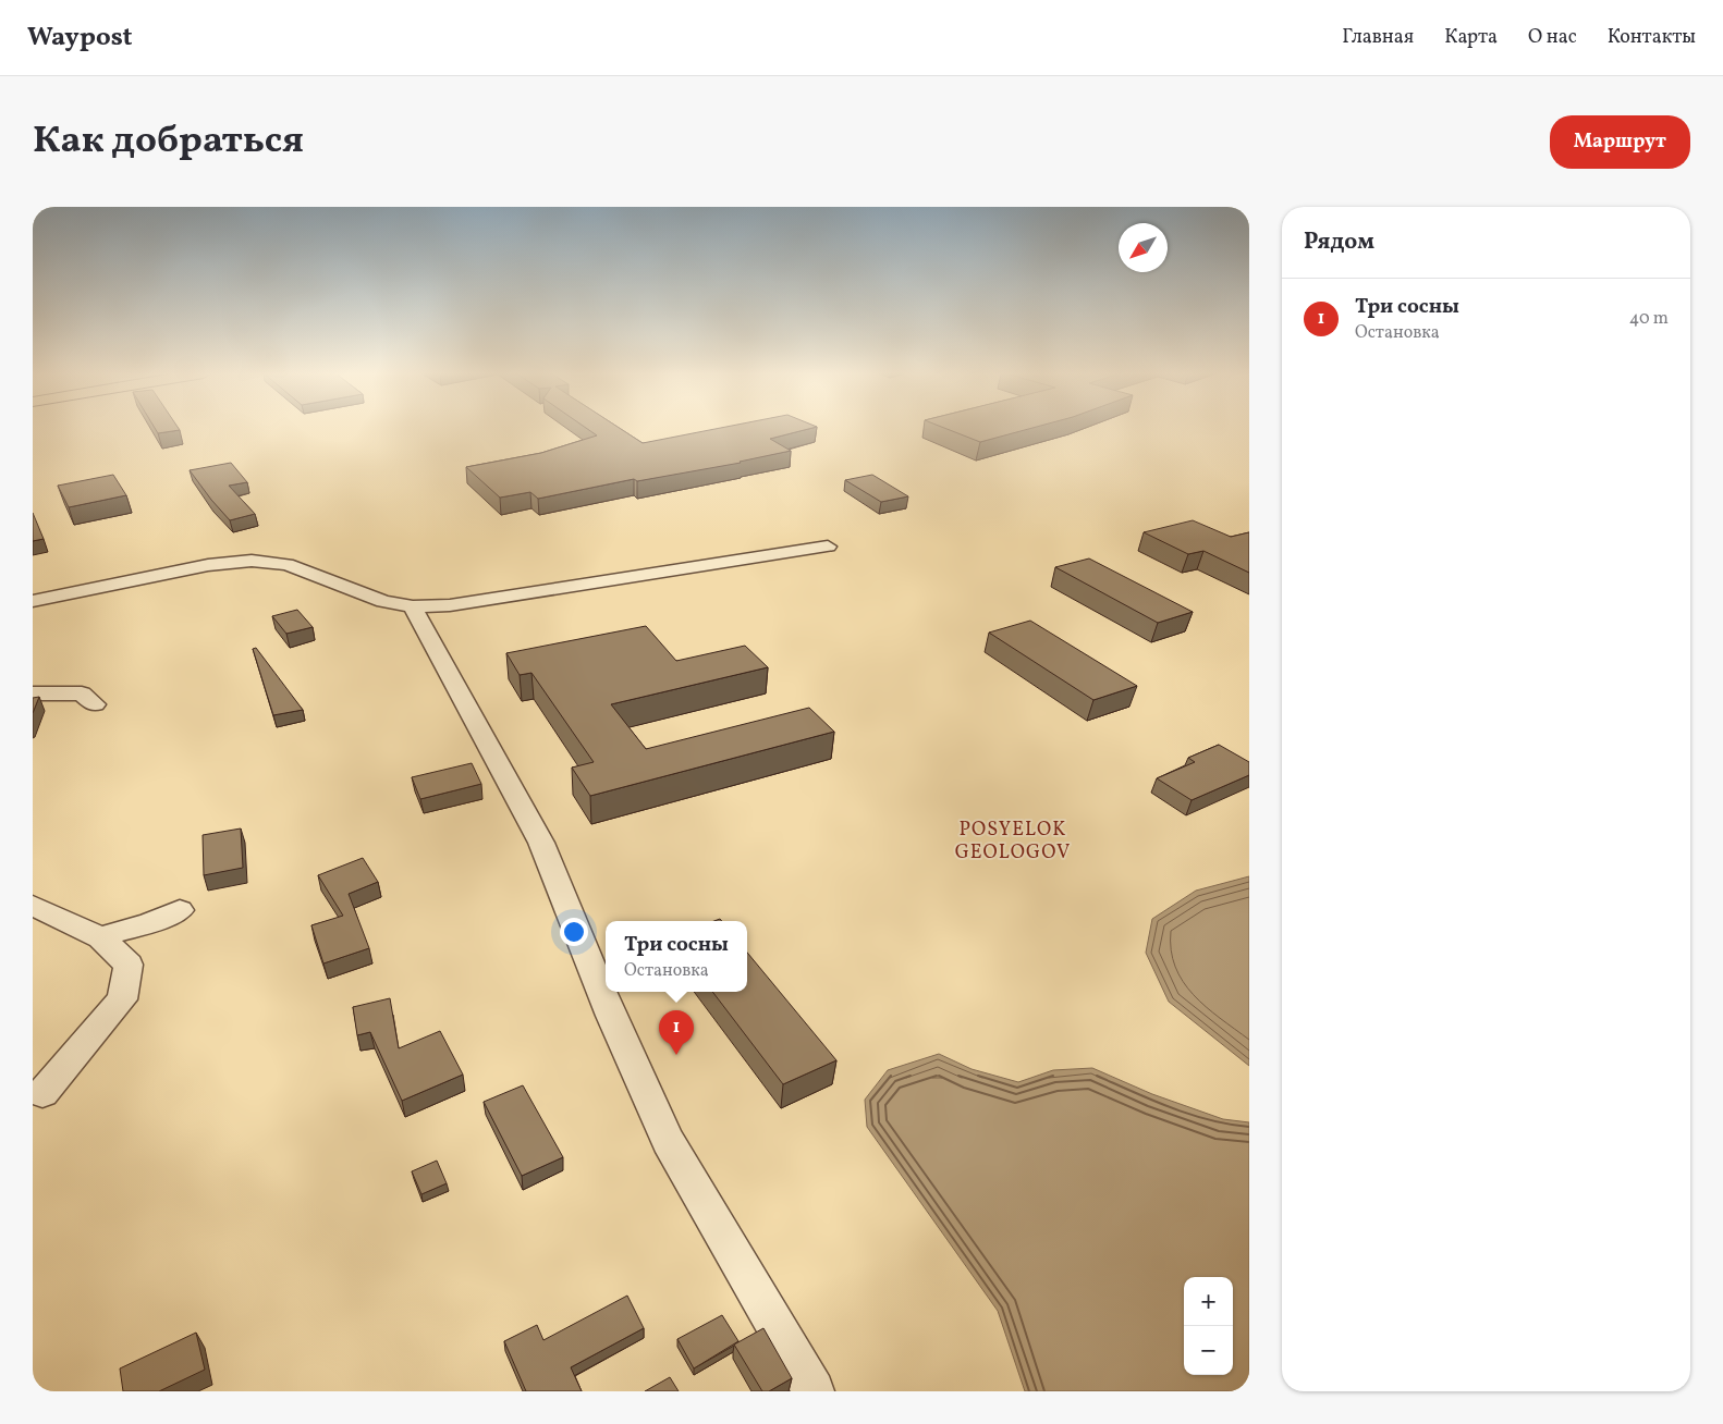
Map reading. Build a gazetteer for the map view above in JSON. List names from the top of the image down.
{
  "districts": ["POSYELOK GEOLOGOV"],
  "north": "bottom left",
  "page": {
    "header": "Waypost",
    "nav": [
      "Главная",
      "Карта",
      "О нас",
      "Контакты"
    ],
    "title": "Как добраться",
    "buttons": "Маршрут",
    "heading": "Рядом",
    "list": [
      {
        "mark": "1",
        "name": "Три сосны",
        "note": "Остановка",
        "value": "40 m"
      }
    ],
    "popup": ["Три сосны", "Остановка"],
    "pins": "1",
    "map_buttons": ["+", "−"]
  }
}
